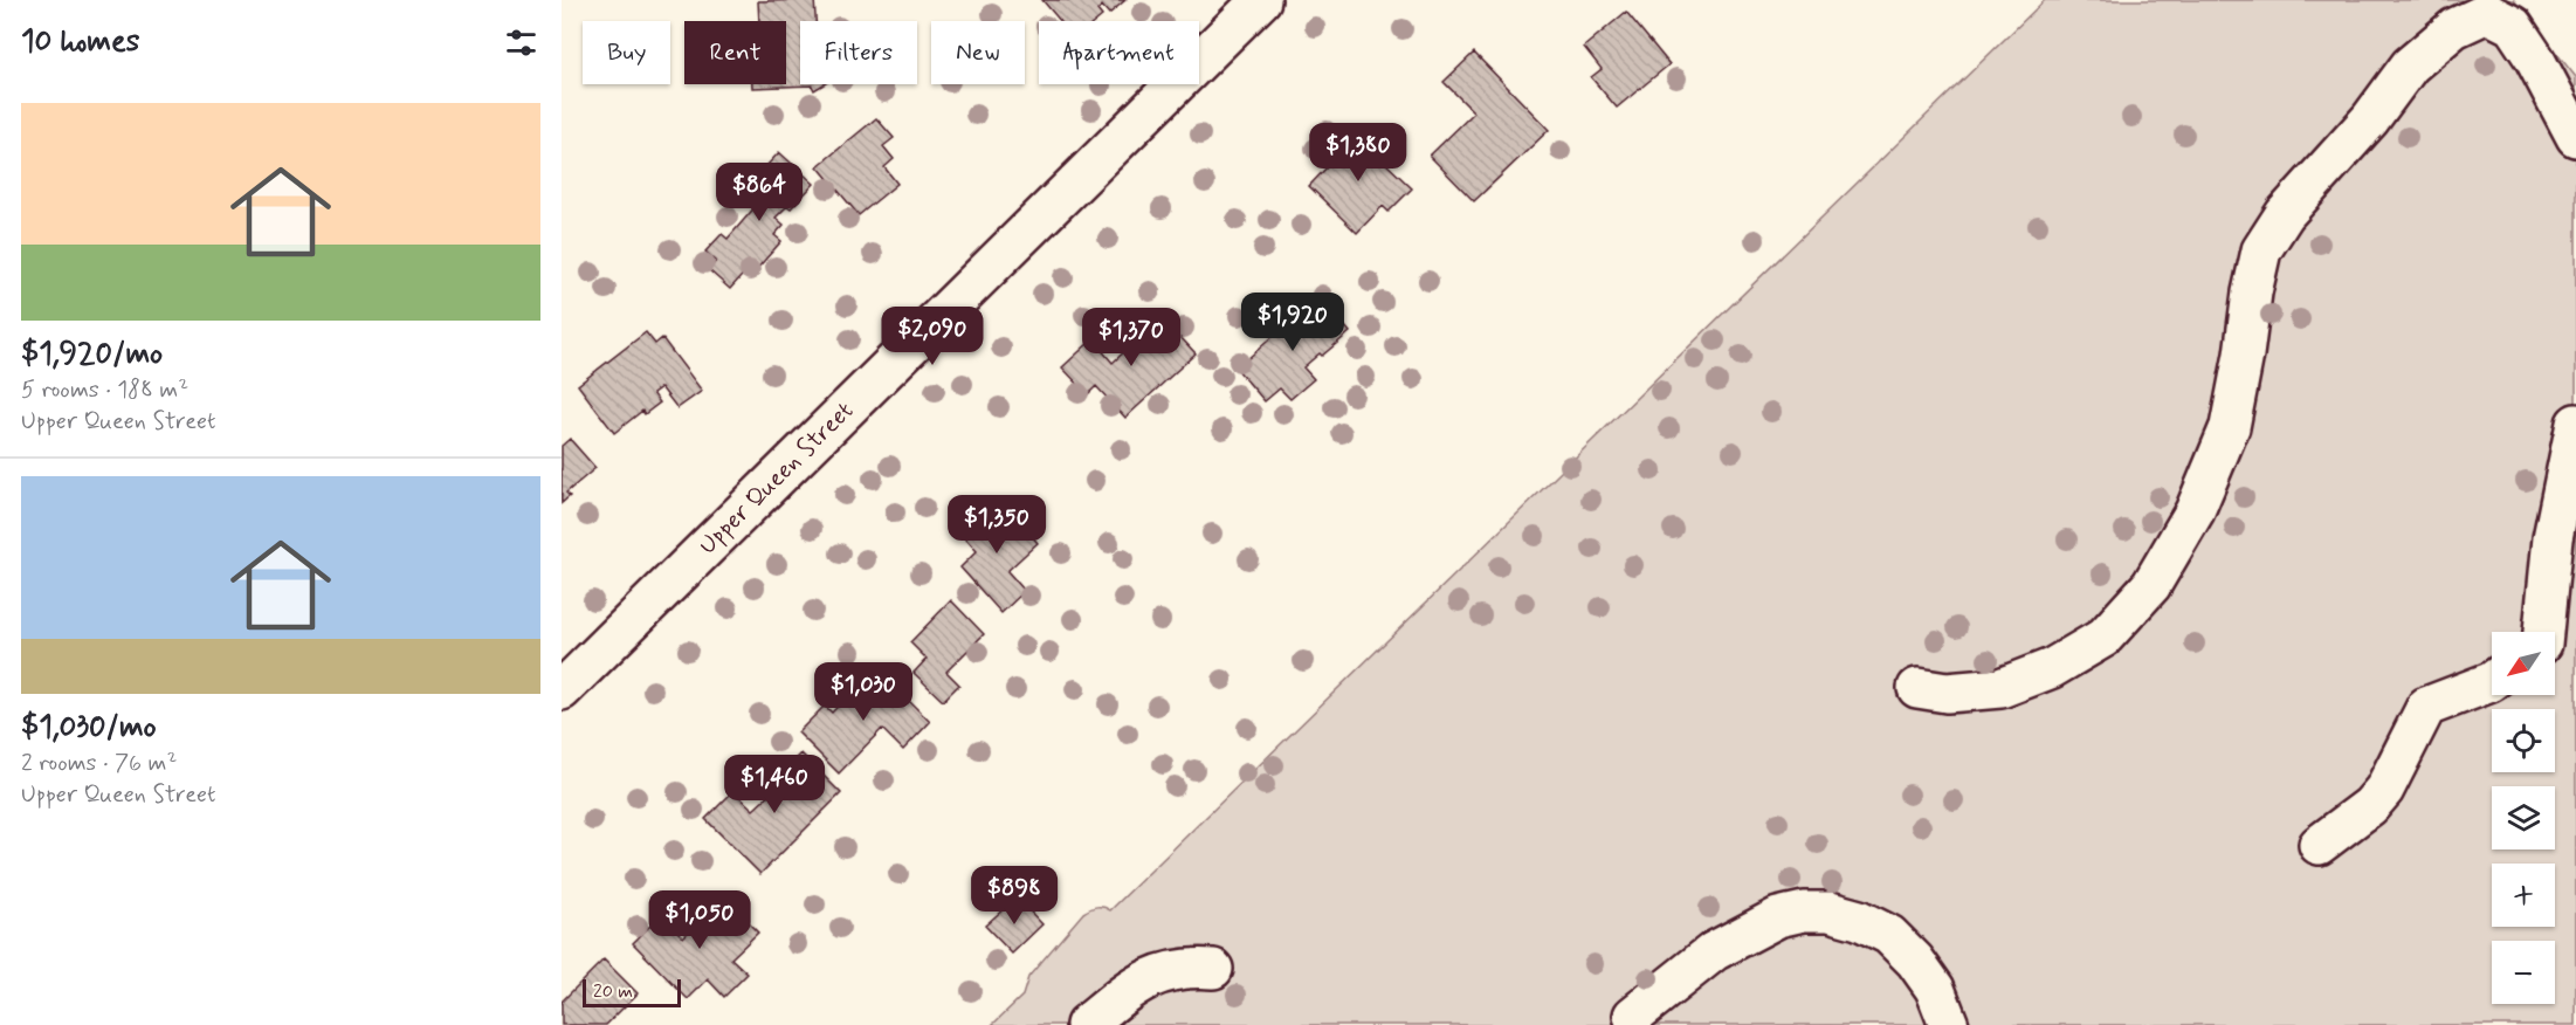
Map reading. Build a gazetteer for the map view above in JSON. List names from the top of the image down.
{
  "streets": {
    "street": ["Upper Queen Street"]
  },
  "scale_bar": "20 m",
  "north": "bottom left",
  "page": {
    "heading": "10 homes",
    "chip": [
      "Buy",
      "Rent",
      "Filters",
      "New",
      "Apartment"
    ],
    "list": [
      {
        "name": "$1,920/mo",
        "note": "5 rooms · 188 m² · Upper Queen Street"
      },
      {
        "name": "$1,030/mo",
        "note": "2 rooms · 76 m² · Upper Queen Street"
      }
    ],
    "price": [
      "$1,380",
      "$864",
      "$1,920",
      "$2,090",
      "$1,370",
      "$1,350",
      "$1,030",
      "$1,460",
      "$898",
      "$1,050"
    ],
    "map_buttons": ["+", "−"],
    "scale": "20 m"
  }
}
